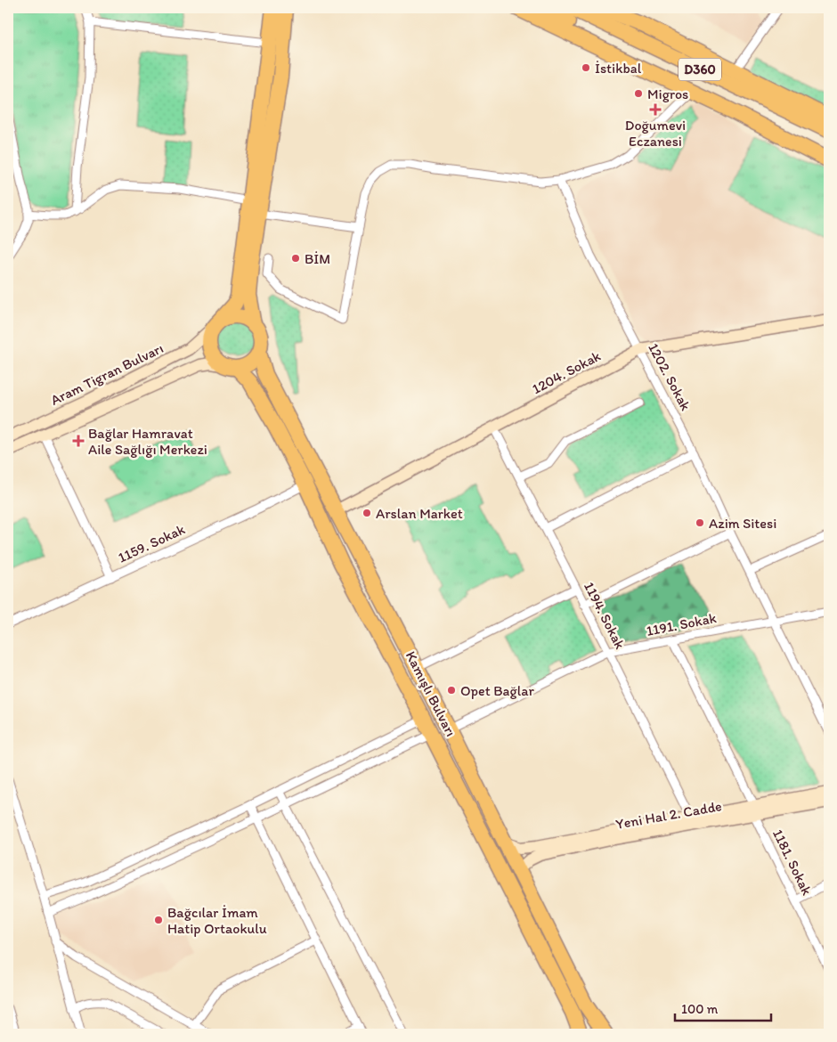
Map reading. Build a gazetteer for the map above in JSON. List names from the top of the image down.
{
  "streets": {
    "highway": ["D360", "Kamışlı Bulvarı"],
    "street": [
      "1204. Sokak",
      "Aram Tigran Bulvarı",
      "1202. Sokak",
      "1159. Sokak",
      "1194. Sokak",
      "1191. Sokak",
      "Yeni Hal 2. Cadde",
      "1181. Sokak"
    ]
  },
  "crossings": [
    ["1204. Sokak", "1202. Sokak"],
    ["1204. Sokak", "1194. Sokak"],
    ["1204. Sokak", "Kamışlı Bulvarı"],
    ["Aram Tigran Bulvarı", "Kamışlı Bulvarı"],
    ["1202. Sokak", "1191. Sokak"],
    ["1159. Sokak", "Kamışlı Bulvarı"],
    ["1194. Sokak", "1191. Sokak"],
    ["1191. Sokak", "Kamışlı Bulvarı"],
    ["1191. Sokak", "1181. Sokak"],
    ["Kamışlı Bulvarı", "Yeni Hal 2. Cadde"],
    ["Yeni Hal 2. Cadde", "1181. Sokak"]
  ],
  "places": {
    "other": [
      "İstikbal",
      "Migros",
      "BİM",
      "Arslan Market",
      "Azim Sitesi",
      "Opet Bağlar",
      "Bağcılar İmam Hatip Ortaokulu"
    ],
    "health": ["Doğumevi Eczanesi", "Bağlar Hamravat Aile Sağlığı Merkezi"]
  },
  "scale_bar": "100 m"
}
